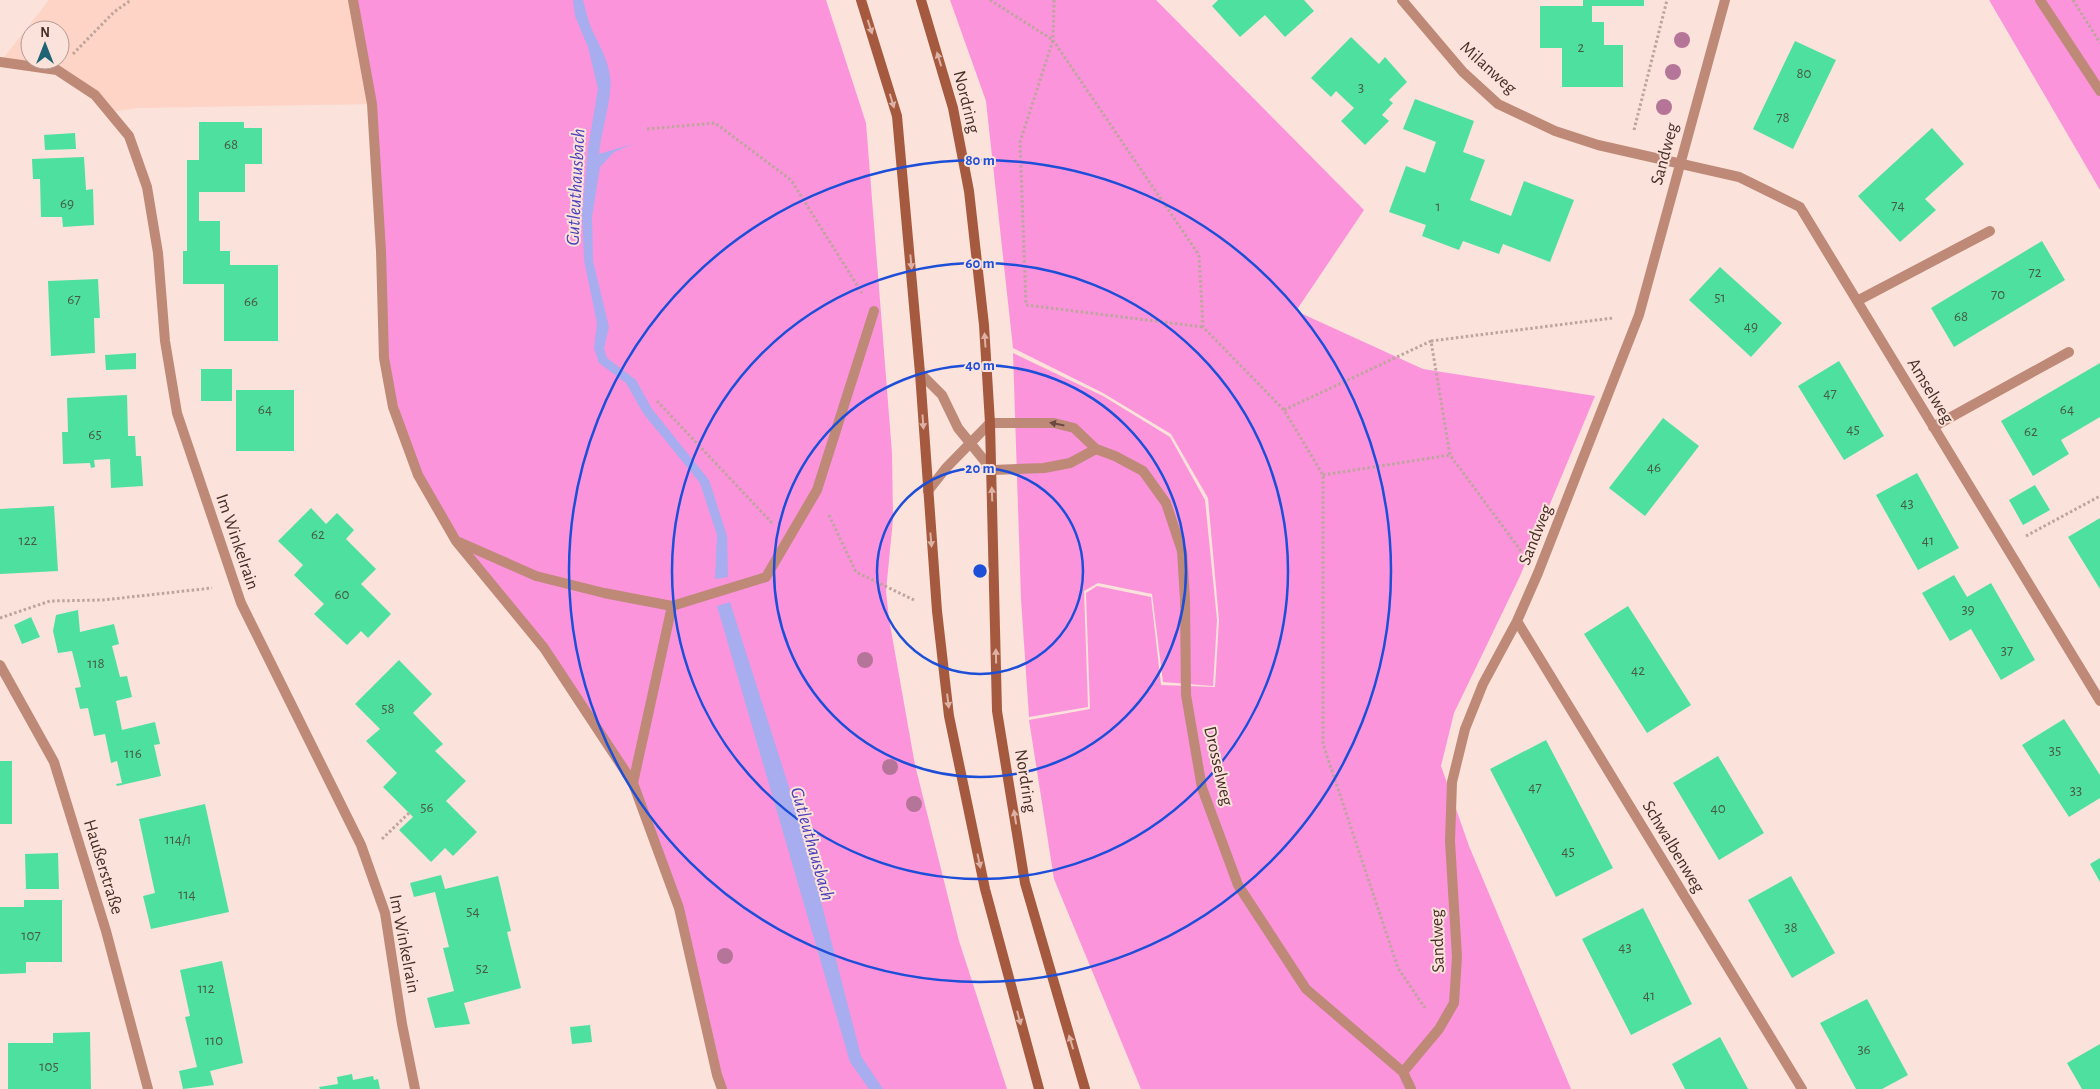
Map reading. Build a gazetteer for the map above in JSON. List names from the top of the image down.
{
  "streets": {
    "street": [
      "Milanweg",
      "Nordring",
      "Sandweg",
      "Amselweg",
      "Im Winkelrain",
      "Drosselweg",
      "Schwalbenweg",
      "Haußerstraße"
    ]
  },
  "crossings": [
    ["Milanweg", "Sandweg"],
    ["Milanweg", "Amselweg"],
    ["Nordring", "Drosselweg"],
    ["Sandweg", "Amselweg"],
    ["Sandweg", "Drosselweg"],
    ["Sandweg", "Schwalbenweg"]
  ],
  "water": ["Gutleuthausbach"],
  "house_numbers": [
    "2",
    "80",
    "3",
    "78",
    "68",
    "69",
    "74",
    "1",
    "72",
    "70",
    "51",
    "67",
    "66",
    "68",
    "49",
    "47",
    "64",
    "64",
    "45",
    "62",
    "65",
    "46",
    "43",
    "62",
    "122",
    "41",
    "60",
    "39",
    "37",
    "118",
    "42",
    "58",
    "35",
    "116",
    "47",
    "33",
    "56",
    "40",
    "114/1",
    "45",
    "114",
    "54",
    "38",
    "107",
    "43",
    "52",
    "112",
    "41",
    "110",
    "36",
    "105"
  ],
  "north": "top",
  "rings": [
    "80 m",
    "60 m",
    "40 m",
    "20 m"
  ]
}
